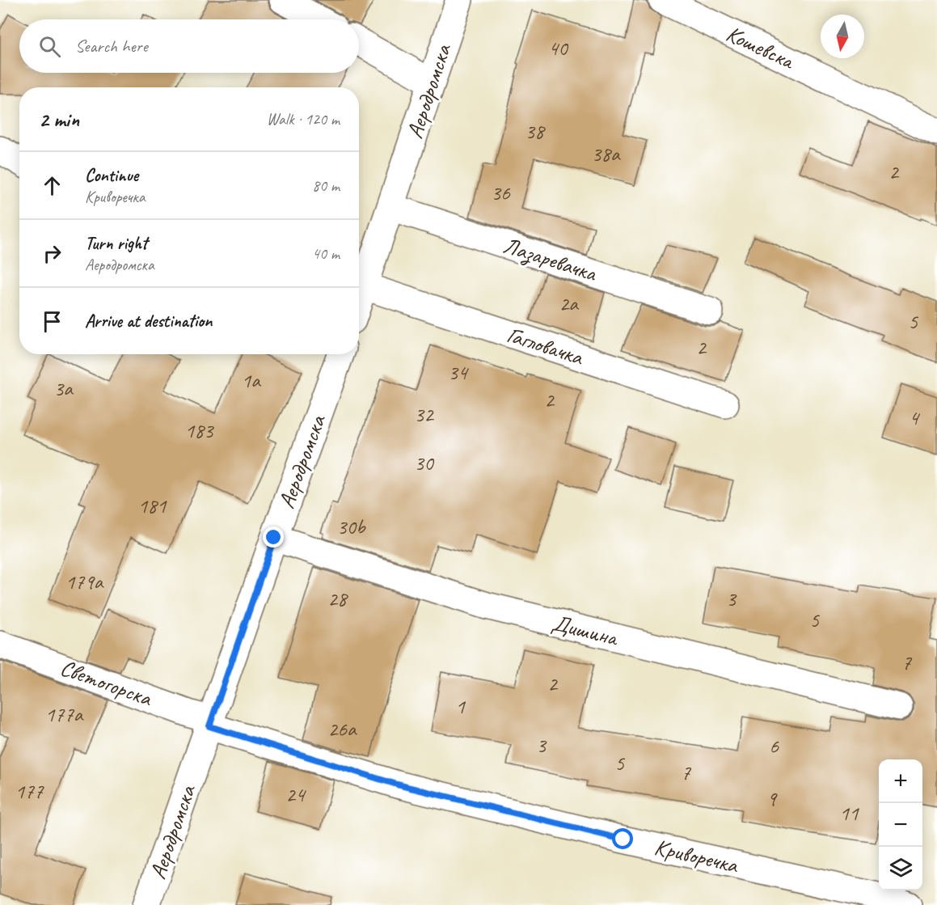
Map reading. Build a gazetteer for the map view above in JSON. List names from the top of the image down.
{
  "streets": {
    "street": [
      "Кошевска",
      "Аеродромска",
      "Лазаревачка",
      "Гагловачка",
      "Дишина",
      "Светогорска",
      "Криворечка"
    ]
  },
  "crossings": [
    ["Аеродромска", "Лазаревачка"],
    ["Аеродромска", "Гагловачка"],
    ["Аеродромска", "Дишина"],
    ["Аеродромска", "Светогорска"],
    ["Аеродромска", "Криворечка"],
    ["Светогорска", "Криворечка"]
  ],
  "house_numbers": [
    "40",
    "38",
    "38a",
    "2",
    "36",
    "2a",
    "5",
    "2",
    "34",
    "1a",
    "3a",
    "2",
    "32",
    "4",
    "183",
    "30",
    "181",
    "30b",
    "179a",
    "28",
    "3",
    "5",
    "7",
    "2",
    "1",
    "177a",
    "26a",
    "3",
    "6",
    "5",
    "7",
    "177",
    "24",
    "9",
    "11"
  ],
  "north": "bottom",
  "page": {
    "search": "Search here",
    "heading": ["2 min", "Walk · 120 m"],
    "list": [
      ["Continue", "Криворечка", "80 m"],
      ["Turn right", "Аеродромска", "40 m"],
      "Arrive at destination"
    ],
    "map_buttons": ["+", "−"]
  }
}
